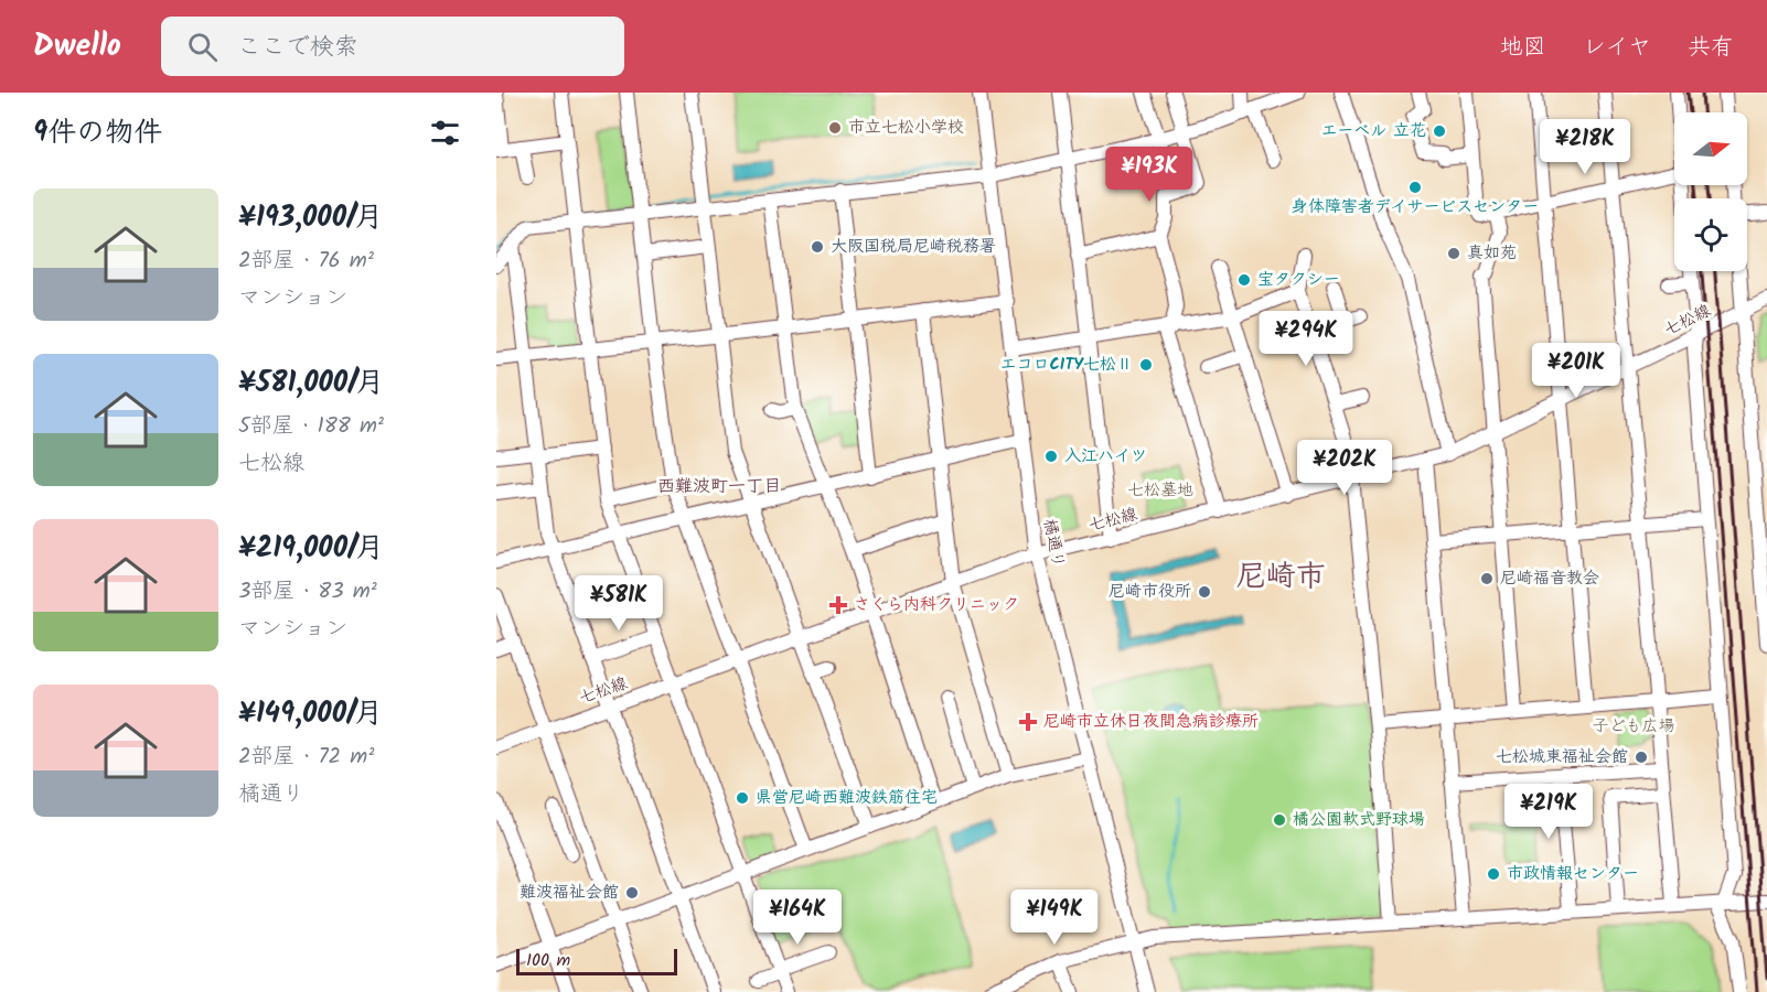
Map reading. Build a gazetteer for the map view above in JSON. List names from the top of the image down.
{
  "streets": {
    "street": ["七松線", "橘通り"]
  },
  "crossings": [
    ["七松線", "橘通り"]
  ],
  "districts": ["西難波町一丁目", "尼崎市"],
  "parks": ["七松墓地", "子ども広場"],
  "places": {
    "other": [
      "市立七松小学校",
      "エーベル 立花",
      "身体障害者デイサービスセンター",
      "大阪国税局尼崎税務署",
      "真如苑",
      "宝タクシー",
      "エコロCITY七松Ⅱ",
      "入江ハイツ",
      "尼崎福音教会",
      "尼崎市役所",
      "七松城東福祉会館",
      "県営尼崎西難波鉄筋住宅",
      "橘公園軟式野球場",
      "市政情報センター",
      "難波福祉会館"
    ],
    "health": ["さくら内科クリニック", "尼崎市立休日夜間急病診療所"]
  },
  "scale_bar": "100 m",
  "north": "right",
  "page": {
    "header": "Dwello",
    "search": "ここで検索",
    "nav": ["地図", "レイヤ", "共有"],
    "heading": "9件の物件",
    "price": [
      "¥218K",
      "¥193K",
      "¥294K",
      "¥201K",
      "¥202K",
      "¥581K",
      "¥219K",
      "¥164K",
      "¥149K"
    ],
    "list": [
      {
        "name": "¥193,000/月",
        "note": "2部屋 · 76 m² · マンション"
      },
      {
        "name": "¥581,000/月",
        "note": "5部屋 · 188 m² · 七松線"
      },
      {
        "name": "¥219,000/月",
        "note": "3部屋 · 83 m² · マンション"
      },
      {
        "name": "¥149,000/月",
        "note": "2部屋 · 72 m² · 橘通り"
      }
    ],
    "scale": "100 m"
  }
}
